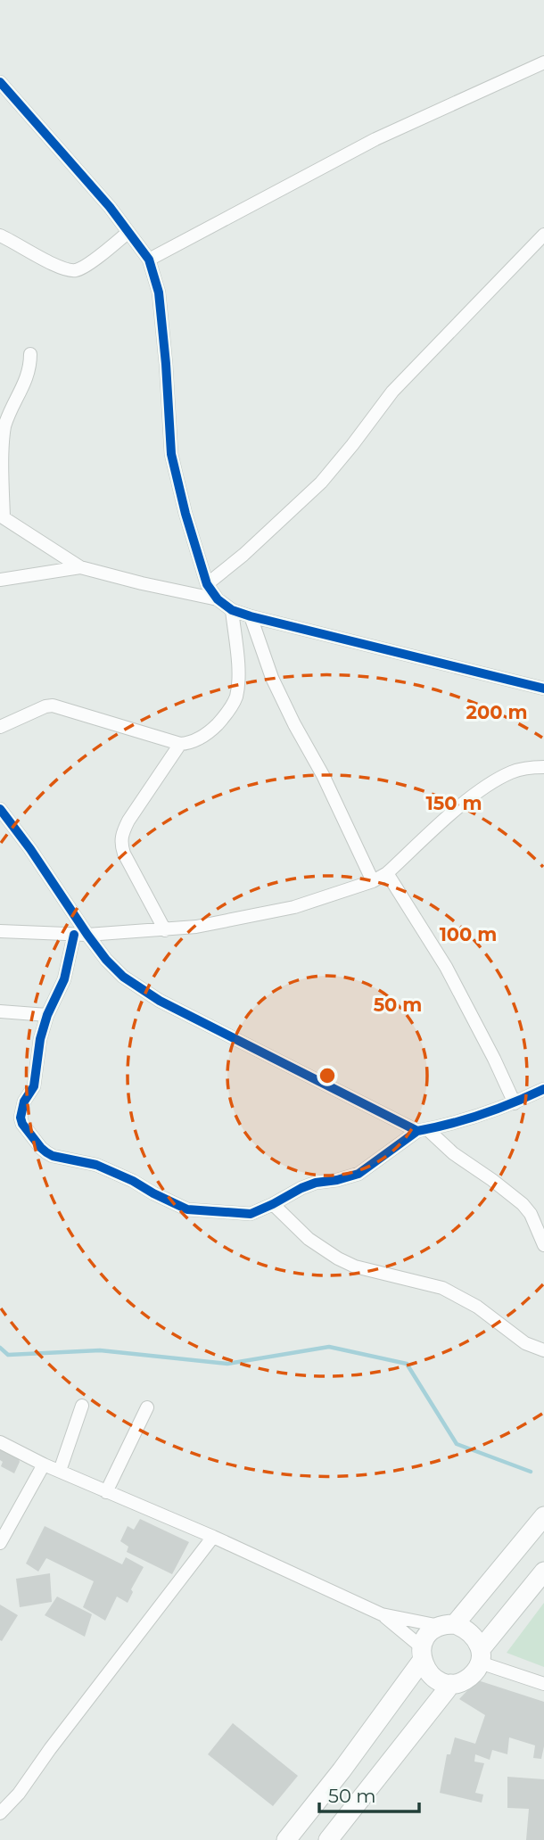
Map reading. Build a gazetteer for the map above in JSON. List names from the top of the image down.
{
  "scale_bar": "50 m",
  "rings": [
    "200 m",
    "150 m",
    "100 m",
    "50 m"
  ]
}
